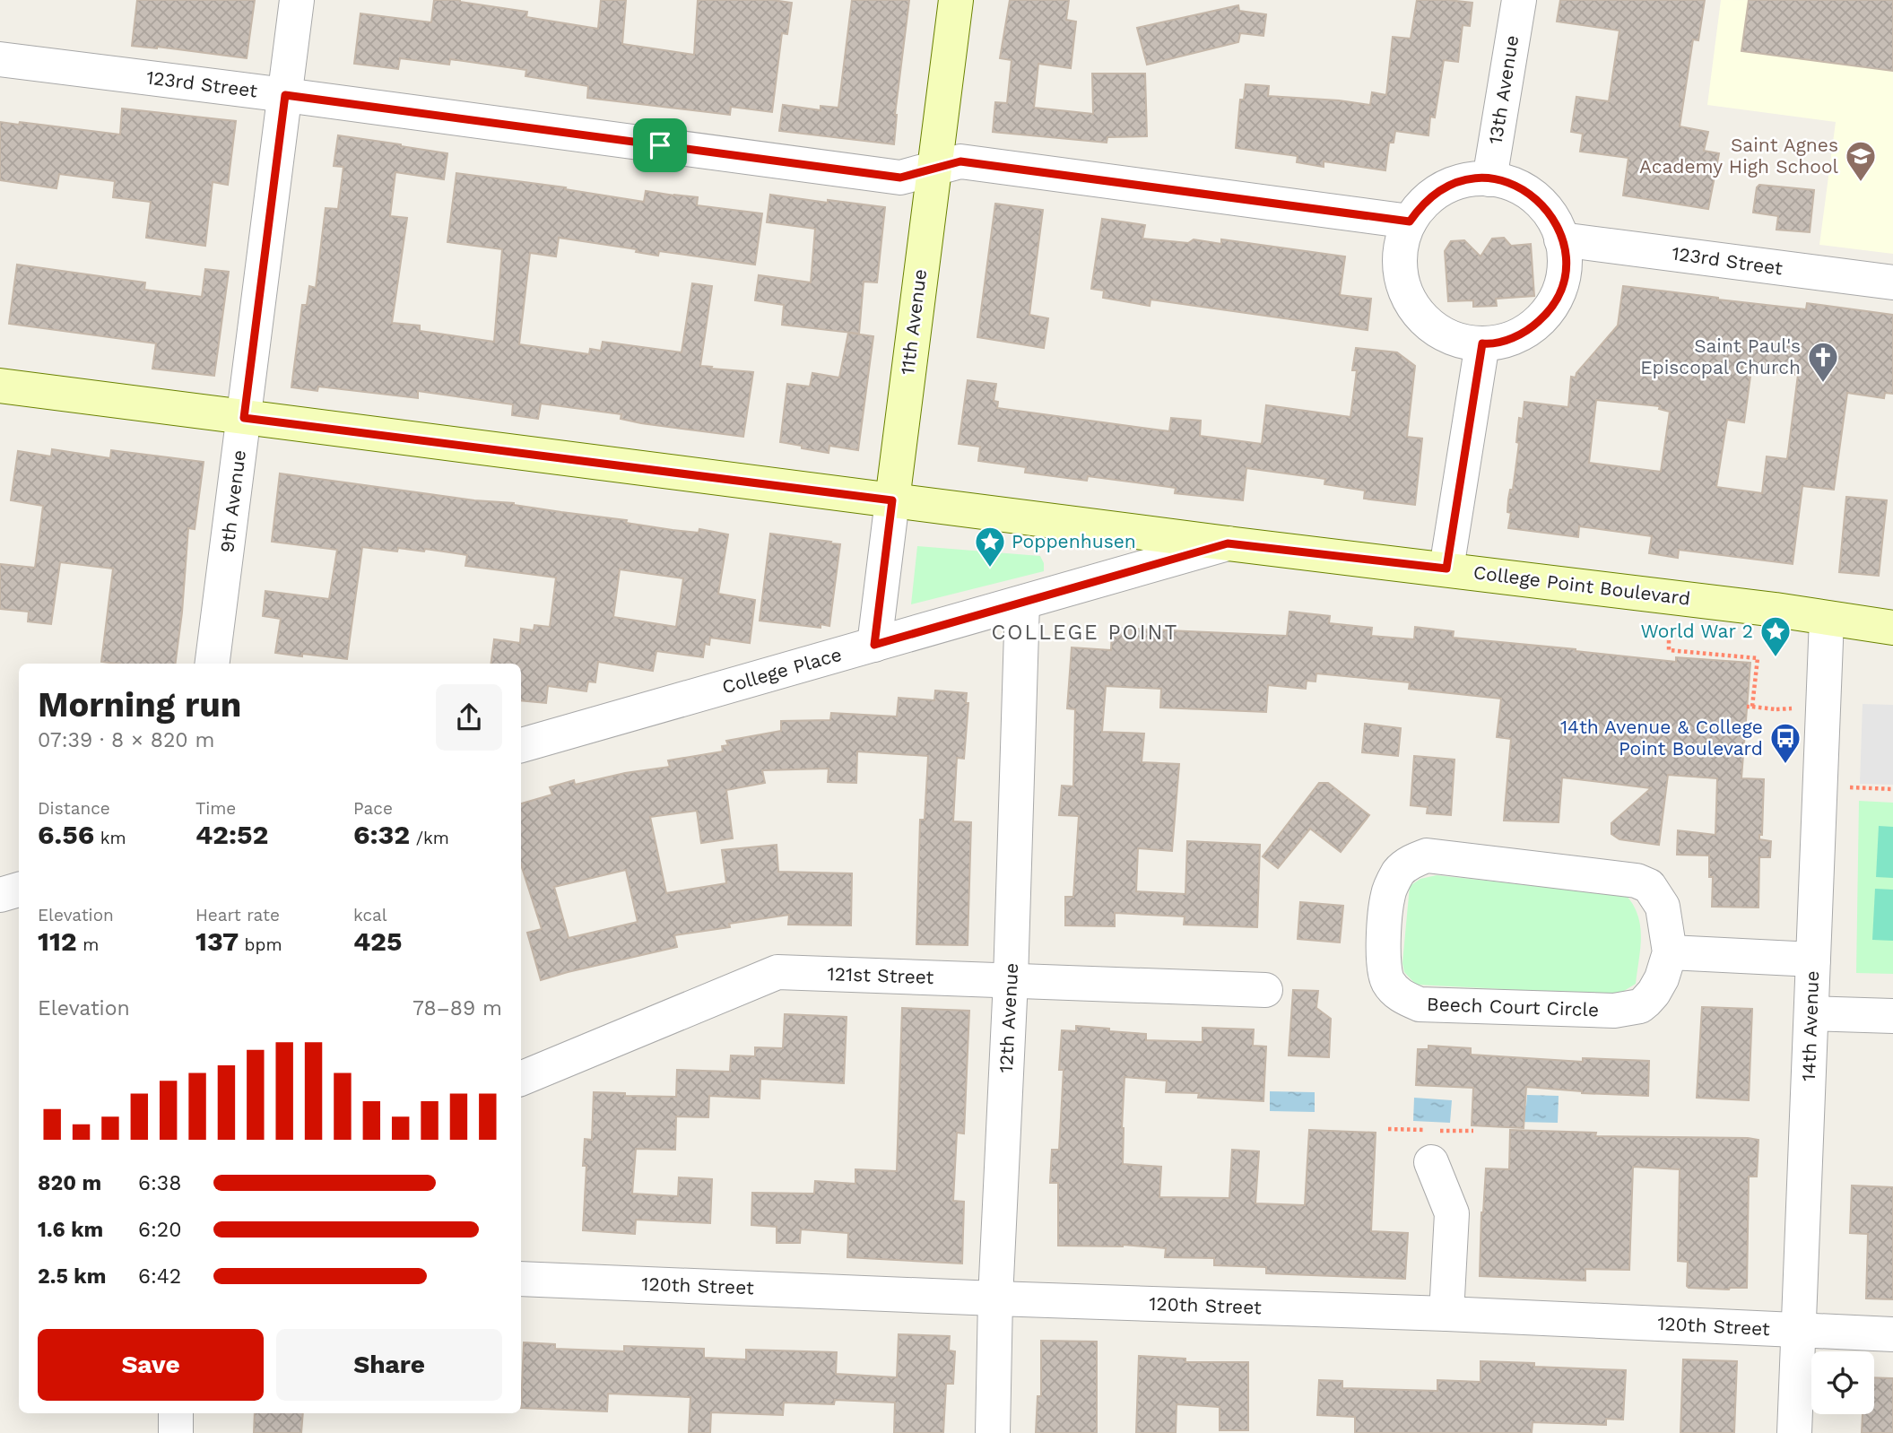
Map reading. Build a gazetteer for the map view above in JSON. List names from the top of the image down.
{
  "streets": {
    "street": [
      "123rd Street",
      "13th Avenue",
      "11th Avenue",
      "9th Avenue",
      "College Point Boulevard",
      "College Place",
      "121st Street",
      "Beech Court Circle",
      "12th Avenue",
      "14th Avenue",
      "120th Street"
    ]
  },
  "crossings": [
    ["123rd Street", "13th Avenue"],
    ["123rd Street", "11th Avenue"],
    ["123rd Street", "9th Avenue"],
    ["11th Avenue", "College Point Boulevard"],
    ["11th Avenue", "College Place"],
    ["9th Avenue", "College Point Boulevard"],
    ["College Point Boulevard", "College Place"],
    ["College Point Boulevard", "14th Avenue"],
    ["College Place", "12th Avenue"],
    ["121st Street", "12th Avenue"],
    ["12th Avenue", "120th Street"],
    ["14th Avenue", "120th Street"]
  ],
  "districts": ["COLLEGE POINT"],
  "places": {
    "school or university": ["Saint Agnes Academy High School"],
    "church": ["Saint Paul's Episcopal Church"],
    "place": ["Poppenhusen", "World War 2"],
    "bus stop": ["14th Avenue & College Point Boulevard"]
  },
  "page": {
    "heading": ["Morning run", "07:39 · 8 × 820 m"],
    "stats": [
      ["Distance", "6.56 km"],
      ["Time", "42:52"],
      ["Pace", "6:32 /km"],
      ["Elevation", "112 m"],
      ["Heart rate", "137 bpm"],
      ["kcal", "425"]
    ],
    "chart": ["Elevation", "78–89 m"],
    "list": [
      {
        "name": "820 m",
        "note": "6:38"
      },
      {
        "name": "1.6 km",
        "note": "6:20"
      },
      {
        "name": "2.5 km",
        "note": "6:42"
      }
    ],
    "buttons": ["Save", "Share"]
  }
}
